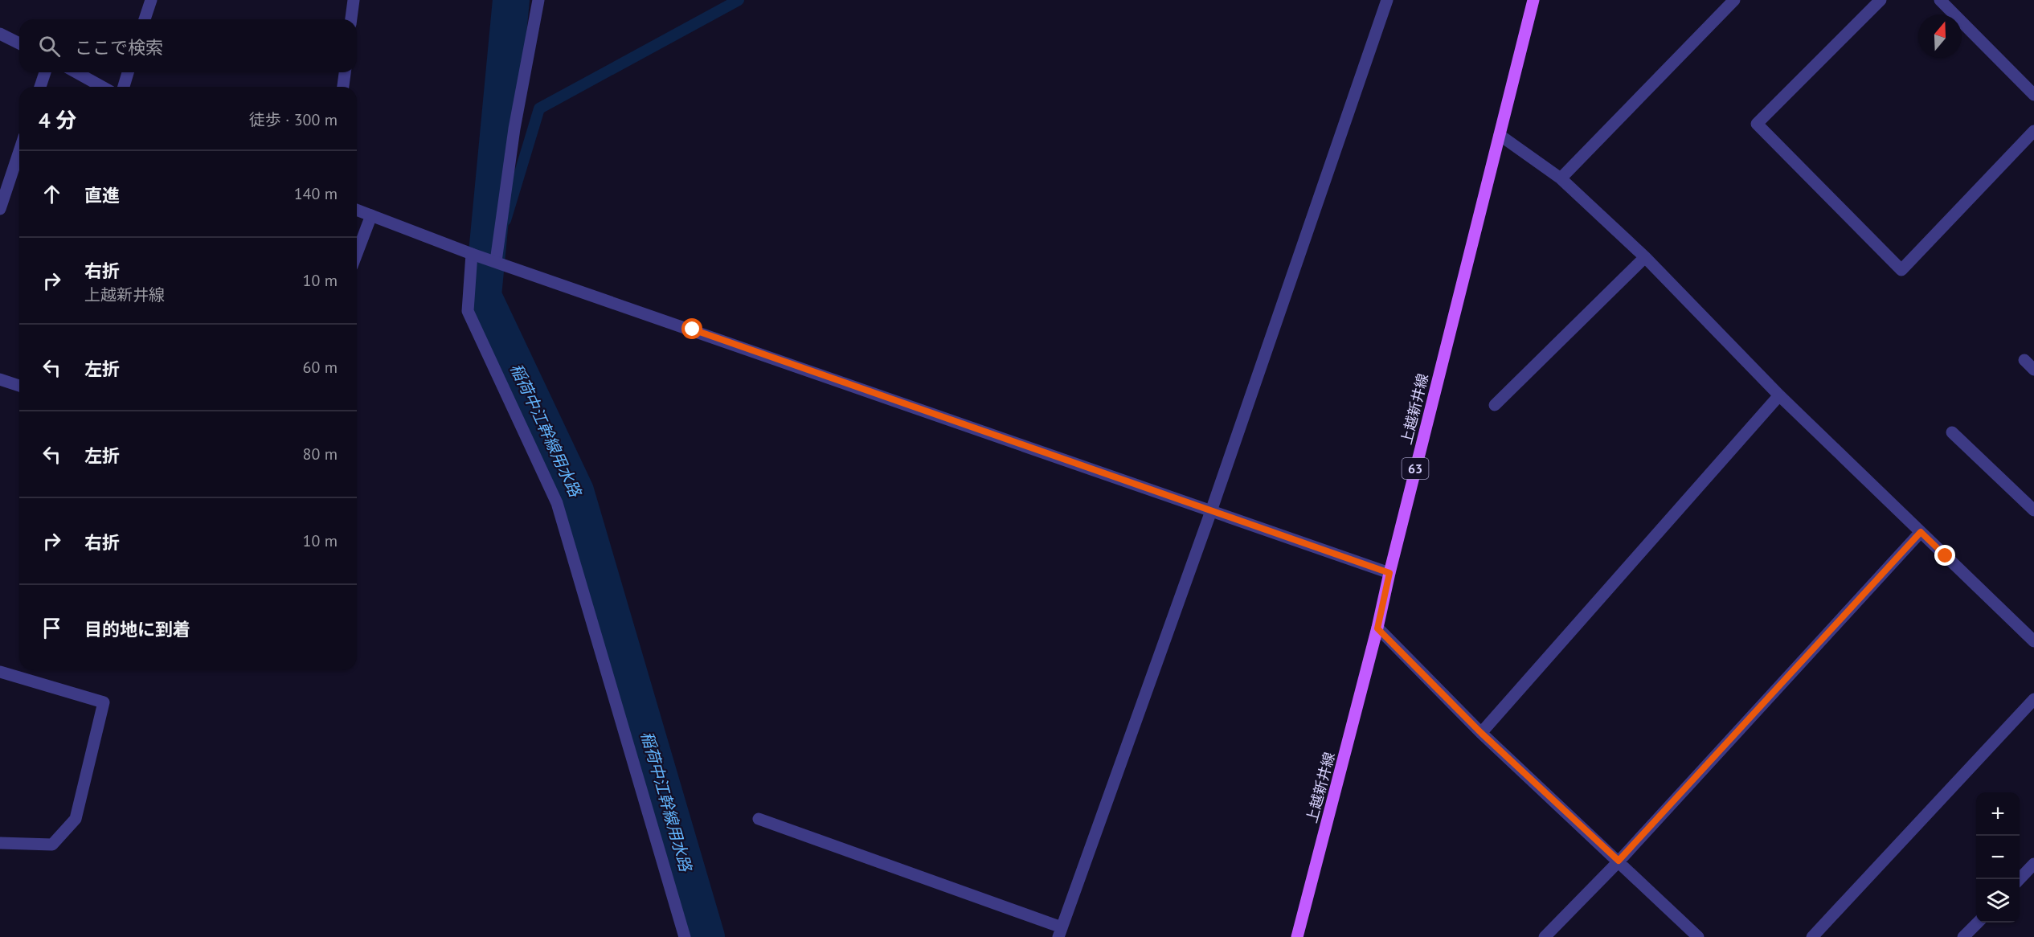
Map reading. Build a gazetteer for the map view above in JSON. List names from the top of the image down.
{
  "streets": {
    "main road": ["上越新井線", "63"]
  },
  "water": ["稲荷中江幹線用水路"],
  "north": "top",
  "page": {
    "search": "ここで検索",
    "heading": ["4 分", "徒歩 · 300 m"],
    "list": [
      ["直進", "140 m"],
      ["右折", "上越新井線", "10 m"],
      ["左折", "60 m"],
      ["左折", "80 m"],
      ["右折", "10 m"],
      "目的地に到着"
    ],
    "map_buttons": ["+", "−"]
  }
}
